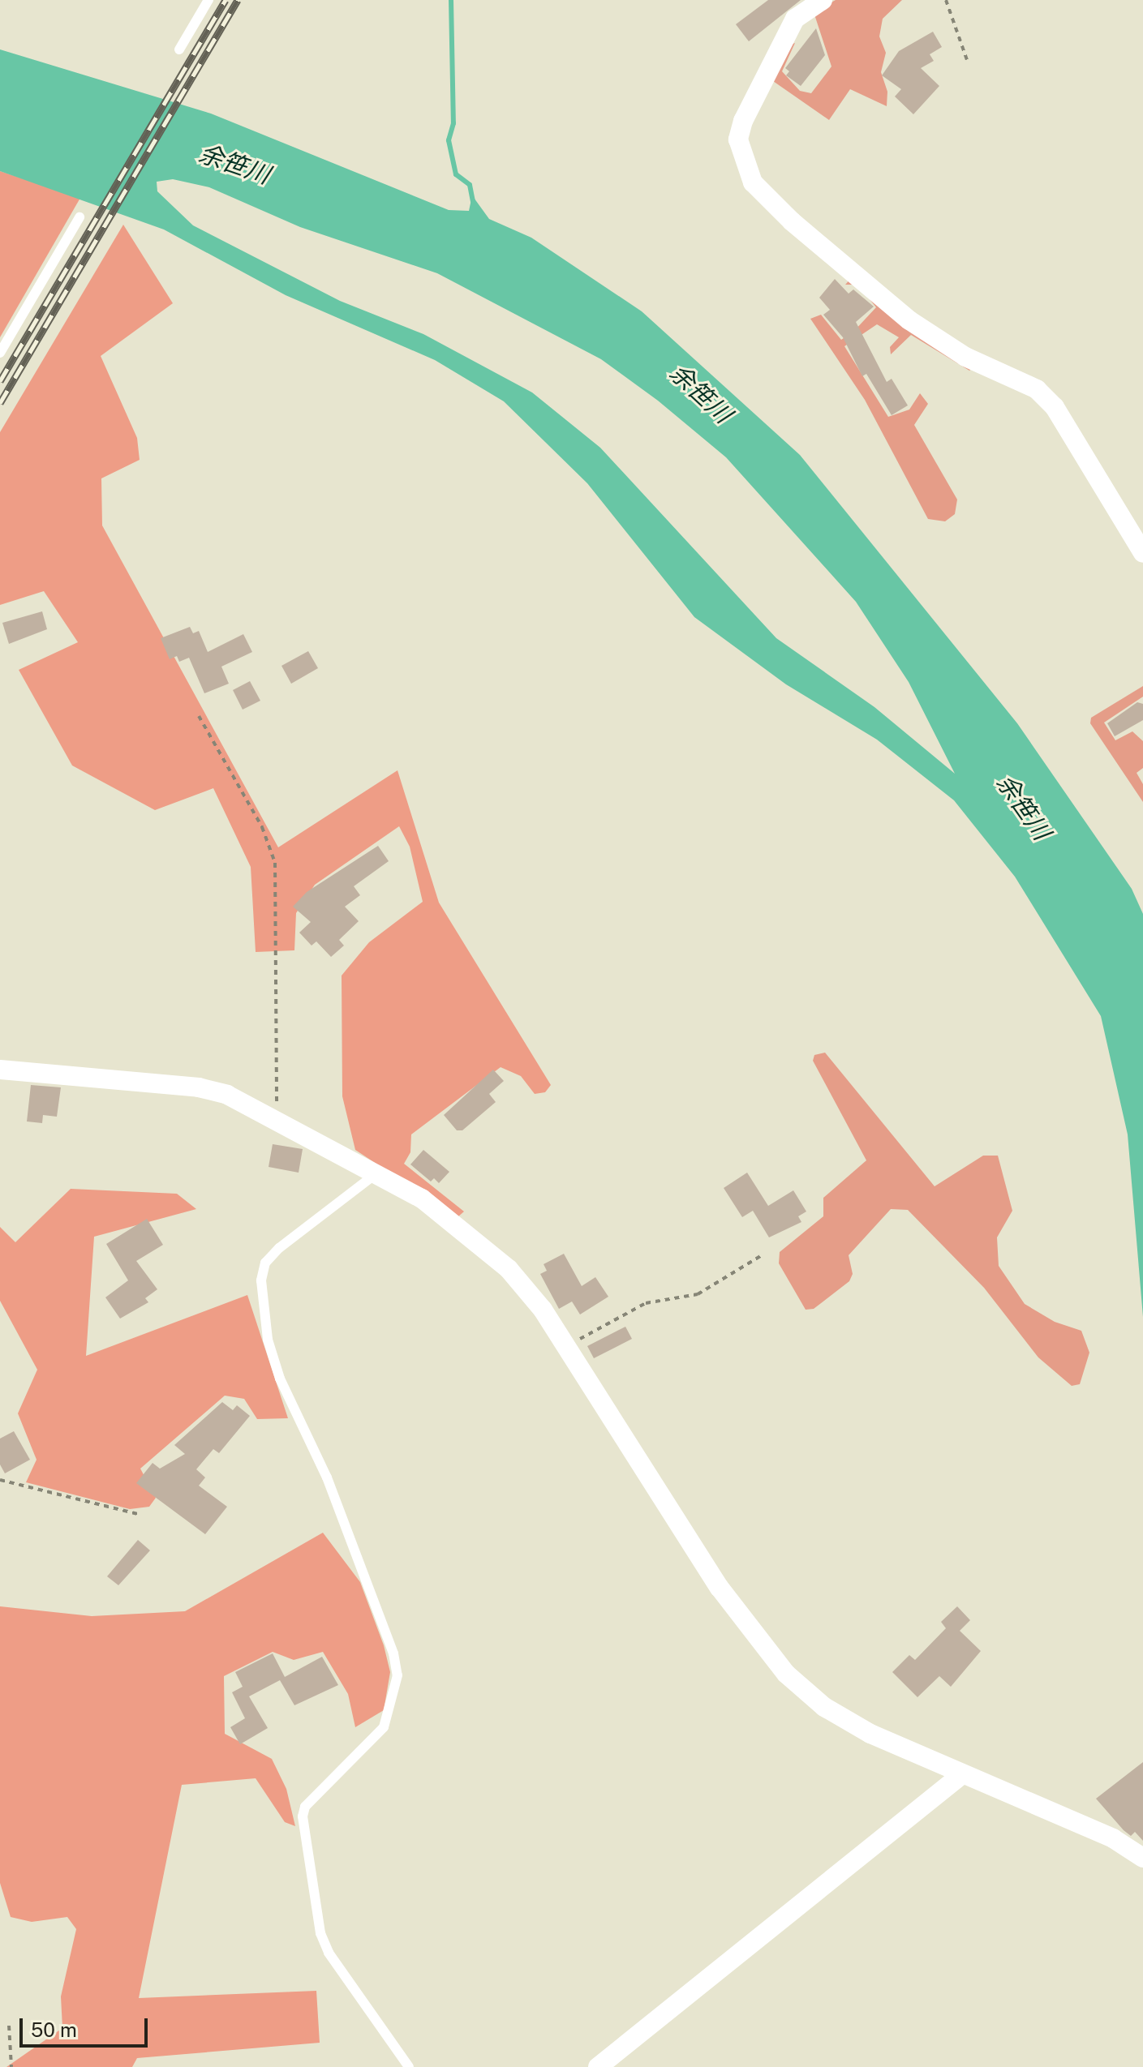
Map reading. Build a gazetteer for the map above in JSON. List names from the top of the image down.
{
  "water": ["余笹川"],
  "scale_bar": "50 m"
}
